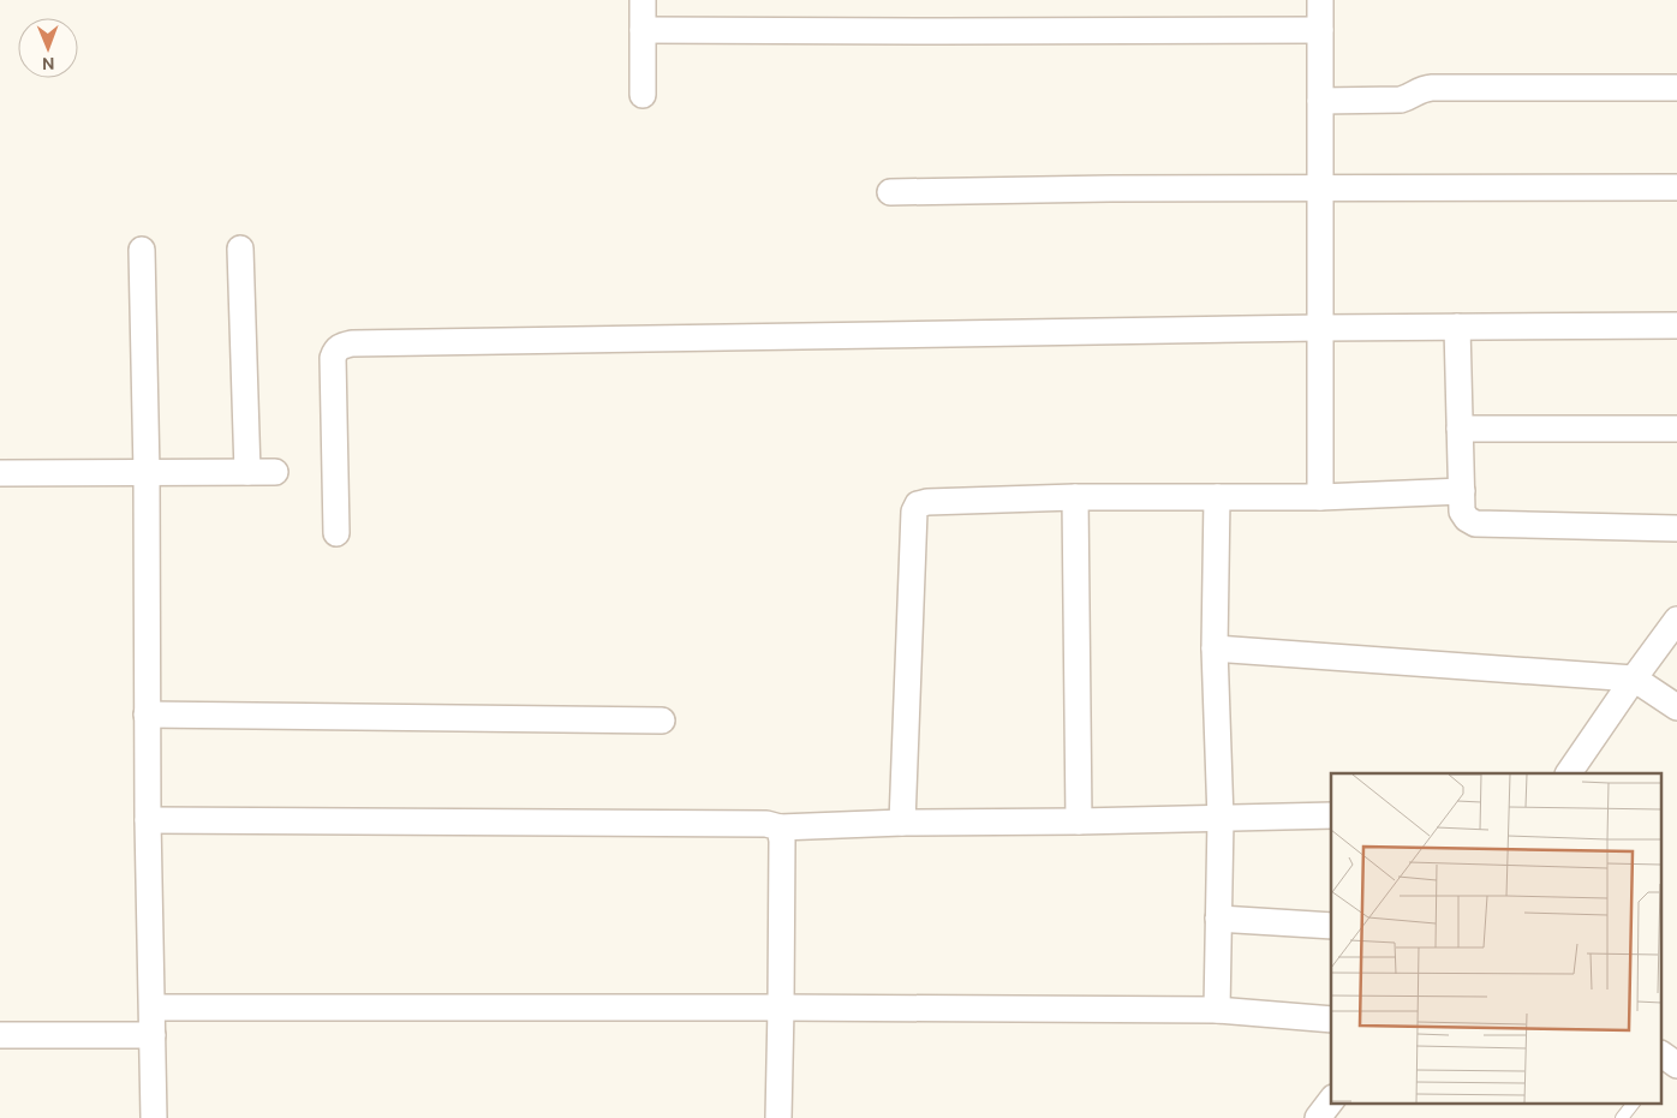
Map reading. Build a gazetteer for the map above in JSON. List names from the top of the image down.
{
  "north": "bottom"
}
